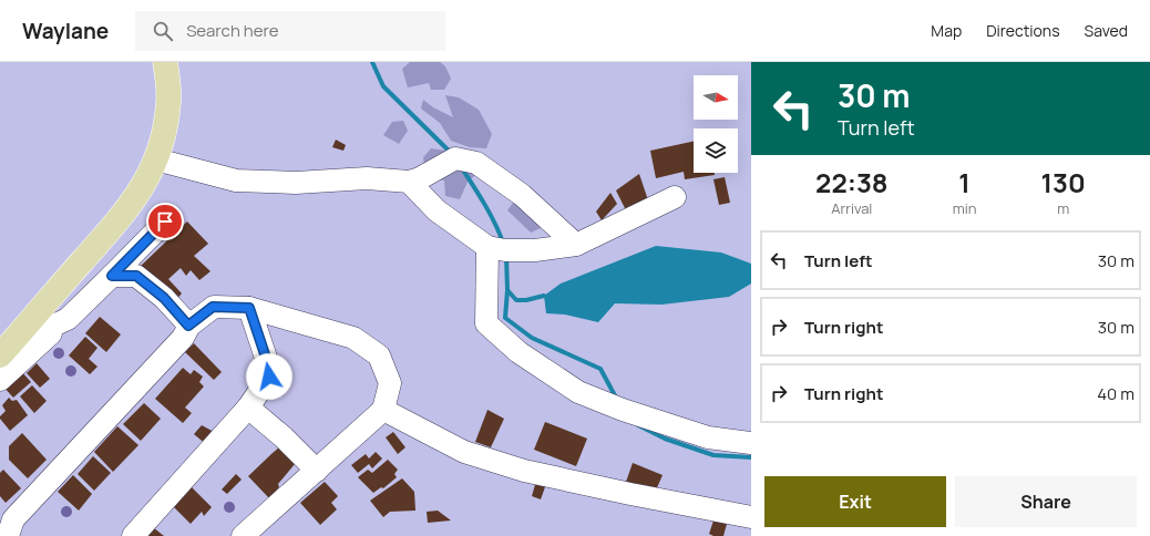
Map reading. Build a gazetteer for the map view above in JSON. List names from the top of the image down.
{
  "north": "right",
  "page": {
    "header": "Waylane",
    "search": "Search here",
    "nav": ["Map", "Directions", "Saved"],
    "turn": ["30 m", "Turn left"],
    "eta": [
      "22:38",
      "Arrival",
      "1",
      "min",
      "130",
      "m"
    ],
    "list": [
      {
        "name": "Turn left",
        "value": "30 m"
      },
      {
        "name": "Turn right",
        "value": "30 m"
      },
      {
        "name": "Turn right",
        "value": "40 m"
      }
    ],
    "buttons": ["Exit", "Share"]
  }
}
